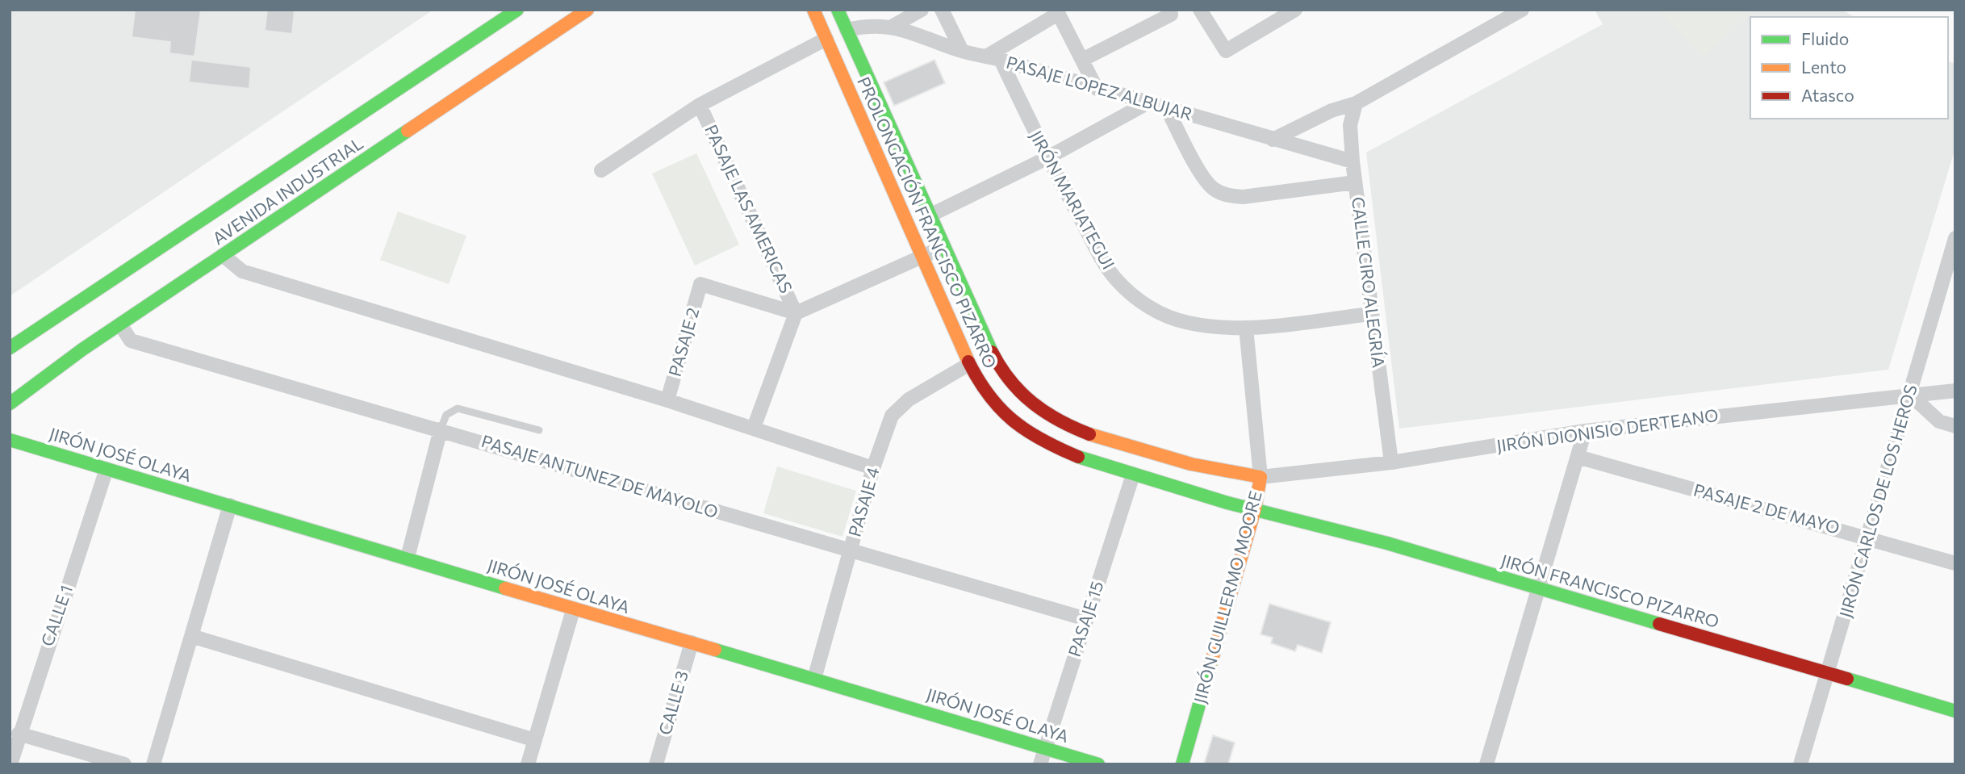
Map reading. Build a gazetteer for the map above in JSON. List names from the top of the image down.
{
  "streets": {
    "main road": [
      "AVENIDA INDUSTRIAL",
      "PROLONGACIÓN FRANCISCO PIZARRO",
      "JIRÓN JOSÉ OLAYA",
      "JIRÓN FRANCISCO PIZARRO",
      "JIRÓN GUILLERMO MOORE"
    ],
    "street": [
      "PASAJE LOPEZ ALBUJAR",
      "JIRÓN MARIATEGUI",
      "PASAJE LAS AMERICAS",
      "CALLE CIRO ALEGRÍA",
      "PASAJE 2",
      "JIRÓN DIONISIO DERTEANO",
      "PASAJE ANTUNEZ DE MAYOLO",
      "JIRÓN CARLOS DE LOS HEROS",
      "PASAJE 4",
      "PASAJE 2 DE MAYO",
      "CALLE 1",
      "PASAJE 15",
      "CALLE 3"
    ]
  },
  "crossings": [
    ["PASAJE LOPEZ ALBUJAR", "JIRÓN MARIATEGUI"],
    ["PASAJE LOPEZ ALBUJAR", "PROLONGACIÓN FRANCISCO PIZARRO"],
    ["PASAJE LOPEZ ALBUJAR", "CALLE CIRO ALEGRÍA"],
    ["AVENIDA INDUSTRIAL", "PASAJE ANTUNEZ DE MAYOLO"],
    ["JIRÓN MARIATEGUI", "CALLE CIRO ALEGRÍA"],
    ["JIRÓN MARIATEGUI", "JIRÓN GUILLERMO MOORE"],
    ["PASAJE LAS AMERICAS", "PASAJE 2"],
    ["PROLONGACIÓN FRANCISCO PIZARRO", "JIRÓN DIONISIO DERTEANO"],
    ["PROLONGACIÓN FRANCISCO PIZARRO", "PASAJE 4"],
    ["PROLONGACIÓN FRANCISCO PIZARRO", "JIRÓN FRANCISCO PIZARRO"],
    ["PROLONGACIÓN FRANCISCO PIZARRO", "JIRÓN GUILLERMO MOORE"],
    ["PROLONGACIÓN FRANCISCO PIZARRO", "PASAJE 15"],
    ["CALLE CIRO ALEGRÍA", "JIRÓN DIONISIO DERTEANO"],
    ["JIRÓN DIONISIO DERTEANO", "JIRÓN CARLOS DE LOS HEROS"],
    ["JIRÓN DIONISIO DERTEANO", "JIRÓN GUILLERMO MOORE"],
    ["JIRÓN JOSÉ OLAYA", "PASAJE 4"],
    ["JIRÓN JOSÉ OLAYA", "CALLE 1"],
    ["JIRÓN JOSÉ OLAYA", "PASAJE 15"],
    ["JIRÓN JOSÉ OLAYA", "CALLE 3"],
    ["PASAJE ANTUNEZ DE MAYOLO", "PASAJE 4"],
    ["PASAJE ANTUNEZ DE MAYOLO", "PASAJE 15"],
    ["JIRÓN CARLOS DE LOS HEROS", "PASAJE 2 DE MAYO"],
    ["JIRÓN CARLOS DE LOS HEROS", "JIRÓN FRANCISCO PIZARRO"],
    ["JIRÓN FRANCISCO PIZARRO", "JIRÓN GUILLERMO MOORE"]
  ],
  "legend": ["Fluido", "Lento", "Atasco"]
}
